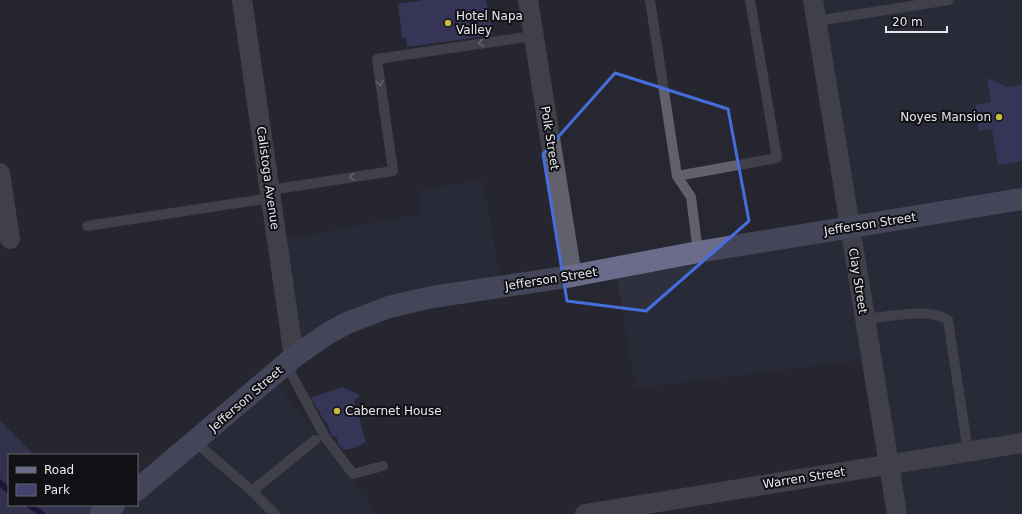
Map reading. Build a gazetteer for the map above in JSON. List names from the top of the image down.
{
  "streets": {
    "main road": ["Jefferson Street"],
    "street": [
      "Polk Street",
      "Calistoga Avenue",
      "Clay Street",
      "Warren Street"
    ]
  },
  "crossings": [
    ["Polk Street", "Jefferson Street"],
    ["Calistoga Avenue", "Jefferson Street"],
    ["Jefferson Street", "Clay Street"],
    ["Clay Street", "Warren Street"]
  ],
  "places": ["Hotel Napa Valley", "Noyes Mansion", "Cabernet House"],
  "legend": ["Road", "Park"],
  "scale_bar": "20 m"
}
